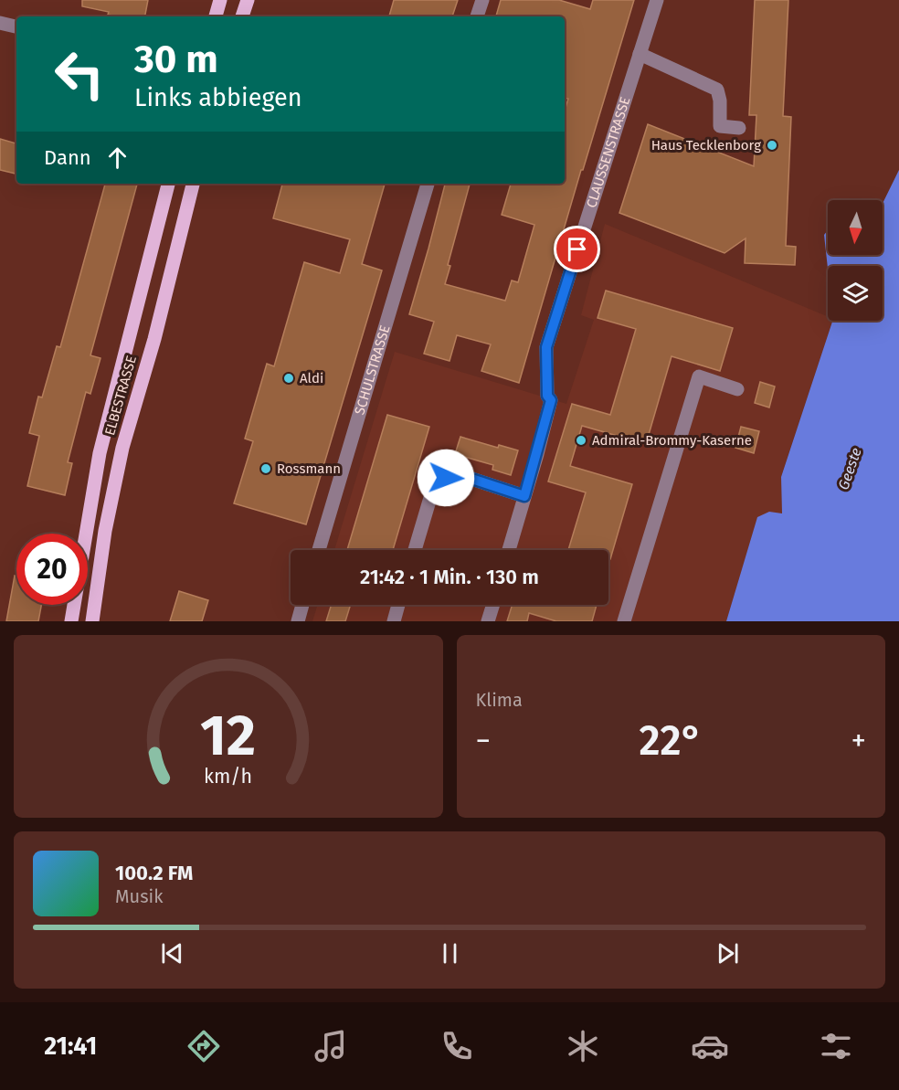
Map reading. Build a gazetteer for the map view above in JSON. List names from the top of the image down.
{
  "streets": {
    "main road": ["ELBESTRASSE"],
    "street": ["CLAUSSENSTRASSE", "SCHULSTRASSE"]
  },
  "water": ["Geeste"],
  "places": [
    "Haus Tecklenborg",
    "Aldi",
    "Admiral-Brommy-Kaserne",
    "Rossmann"
  ],
  "north": "bottom",
  "page": {
    "turn": ["30 m", "Links abbiegen"],
    "then": "Dann",
    "limit": "20",
    "trip": "21:42 · 1 Min. · 130 m",
    "tile": "Klima",
    "heat": ["−", "22°", "+"],
    "song": ["100.2 FM", "Musik"],
    "tabs": "21:41",
    "gauge": ["12", "km/h"]
  }
}
